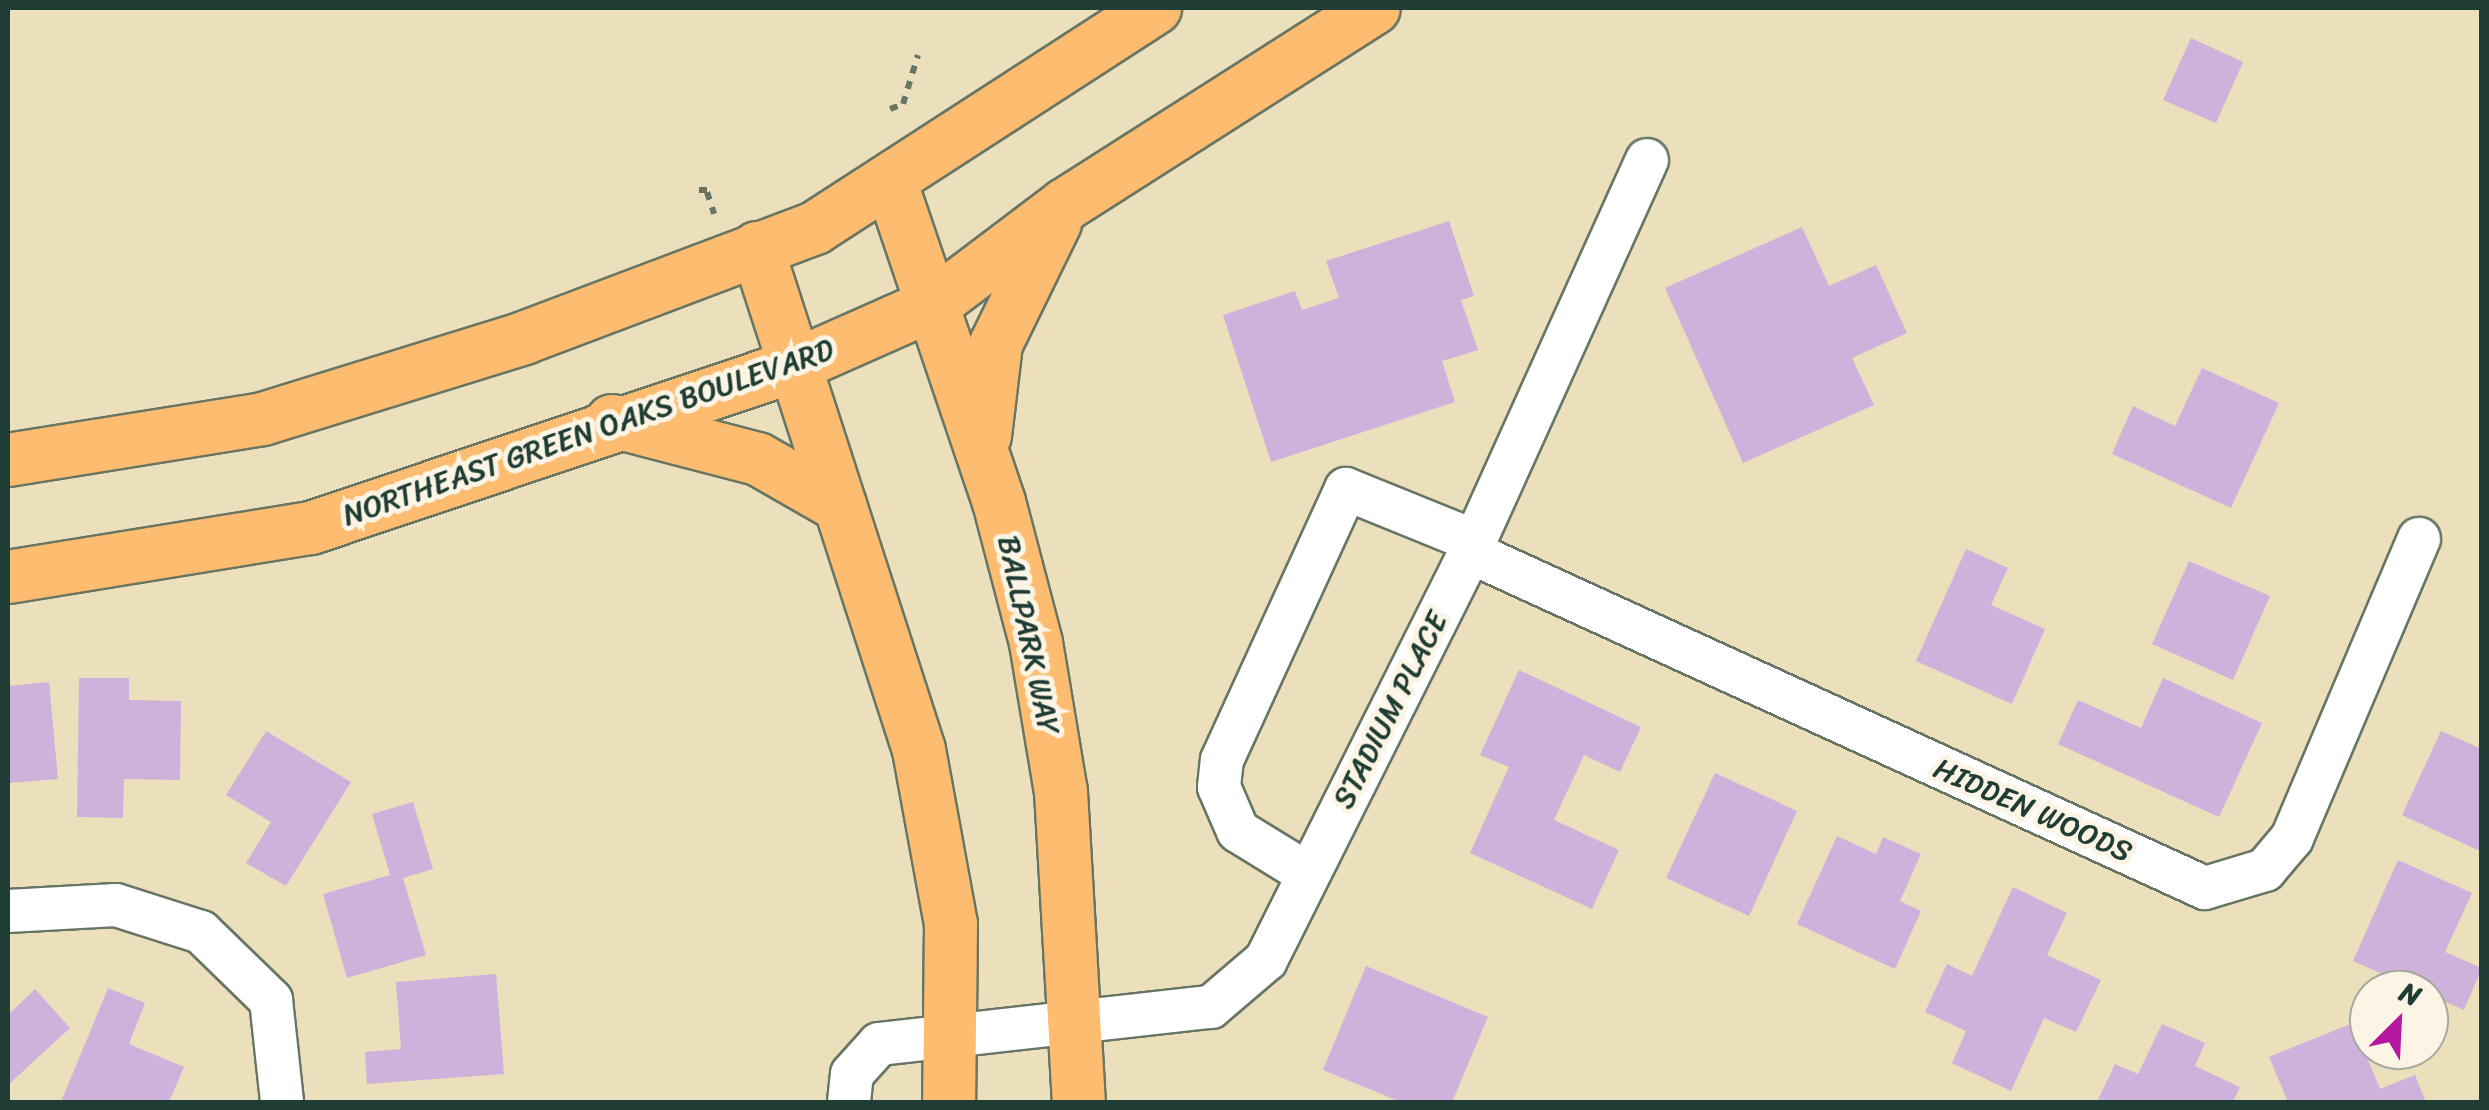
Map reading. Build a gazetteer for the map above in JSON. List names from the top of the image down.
{
  "streets": {
    "main road": ["NORTHEAST GREEN OAKS BOULEVARD", "BALLPARK WAY"],
    "street": ["STADIUM PLACE", "HIDDEN WOODS"]
  },
  "crossings": [
    ["NORTHEAST GREEN OAKS BOULEVARD", "BALLPARK WAY"],
    ["BALLPARK WAY", "STADIUM PLACE"],
    ["STADIUM PLACE", "HIDDEN WOODS"]
  ],
  "north": "top right"
}
